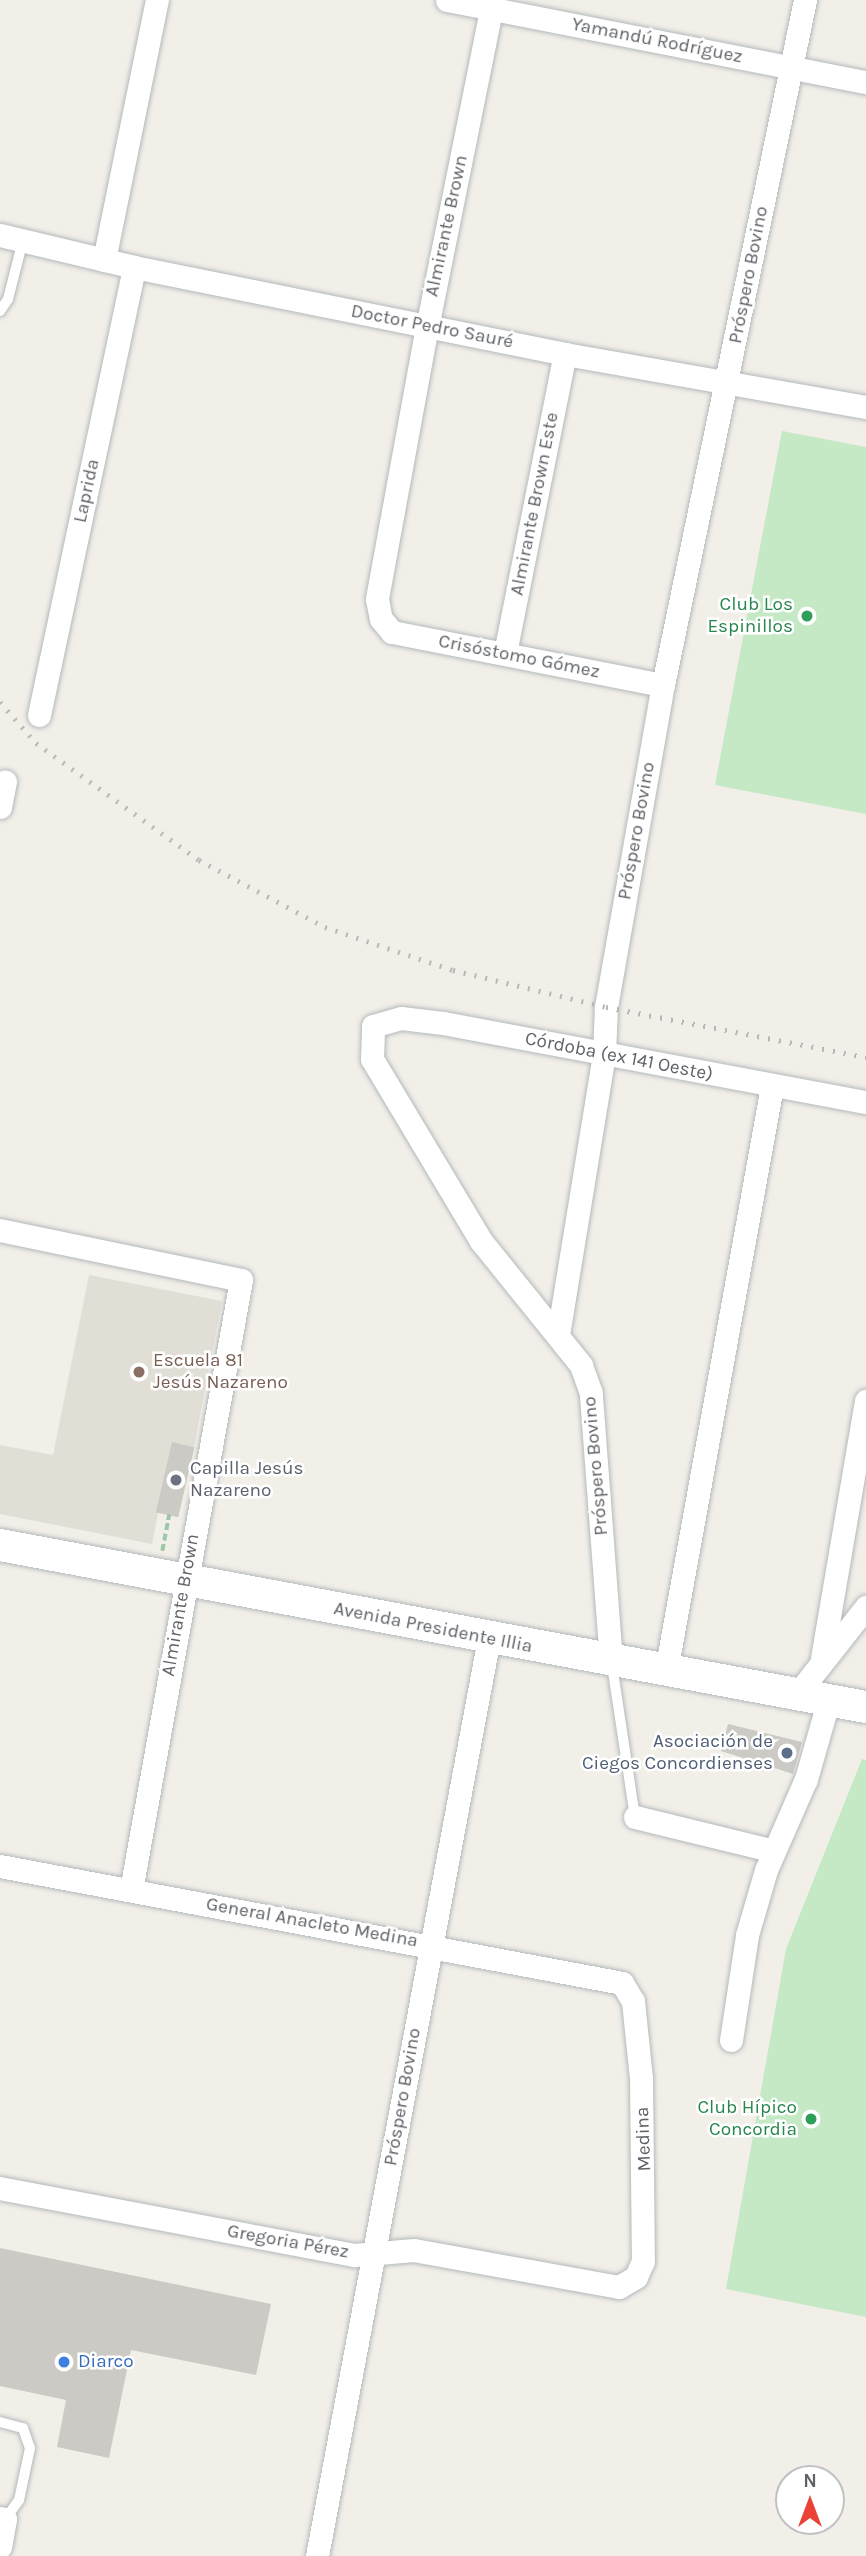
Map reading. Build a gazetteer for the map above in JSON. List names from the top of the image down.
{
  "streets": {
    "main road": ["Avenida Presidente Illia"],
    "street": [
      "Yamandú Rodríguez",
      "Almirante Brown",
      "Próspero Bovino",
      "Doctor Pedro Sauré",
      "Laprida",
      "Almirante Brown Este",
      "Crisóstomo Gómez",
      "Córdoba (ex 141 Oeste)",
      "General Anacleto Medina",
      "Medina",
      "Gregoria Pérez"
    ]
  },
  "crossings": [
    ["Yamandú Rodríguez", "Almirante Brown"],
    ["Yamandú Rodríguez", "Próspero Bovino"],
    ["Almirante Brown", "Doctor Pedro Sauré"],
    ["Almirante Brown", "Crisóstomo Gómez"],
    ["Almirante Brown", "Avenida Presidente Illia"],
    ["Almirante Brown", "General Anacleto Medina"],
    ["Próspero Bovino", "Doctor Pedro Sauré"],
    ["Próspero Bovino", "Crisóstomo Gómez"],
    ["Próspero Bovino", "Córdoba (ex 141 Oeste)"],
    ["Próspero Bovino", "Avenida Presidente Illia"],
    ["Próspero Bovino", "General Anacleto Medina"],
    ["Próspero Bovino", "Gregoria Pérez"],
    ["Doctor Pedro Sauré", "Laprida"],
    ["Doctor Pedro Sauré", "Almirante Brown Este"],
    ["Almirante Brown Este", "Crisóstomo Gómez"],
    ["General Anacleto Medina", "Medina"],
    ["Medina", "Gregoria Pérez"]
  ],
  "places": [
    "Club Los Espinillos",
    "Escuela 81 Jesús Nazareno",
    "Capilla Jesús Nazareno",
    "Asociación de Ciegos Concordienses",
    "Club Hípico Concordia",
    "Diarco"
  ],
  "north": "top"
}
